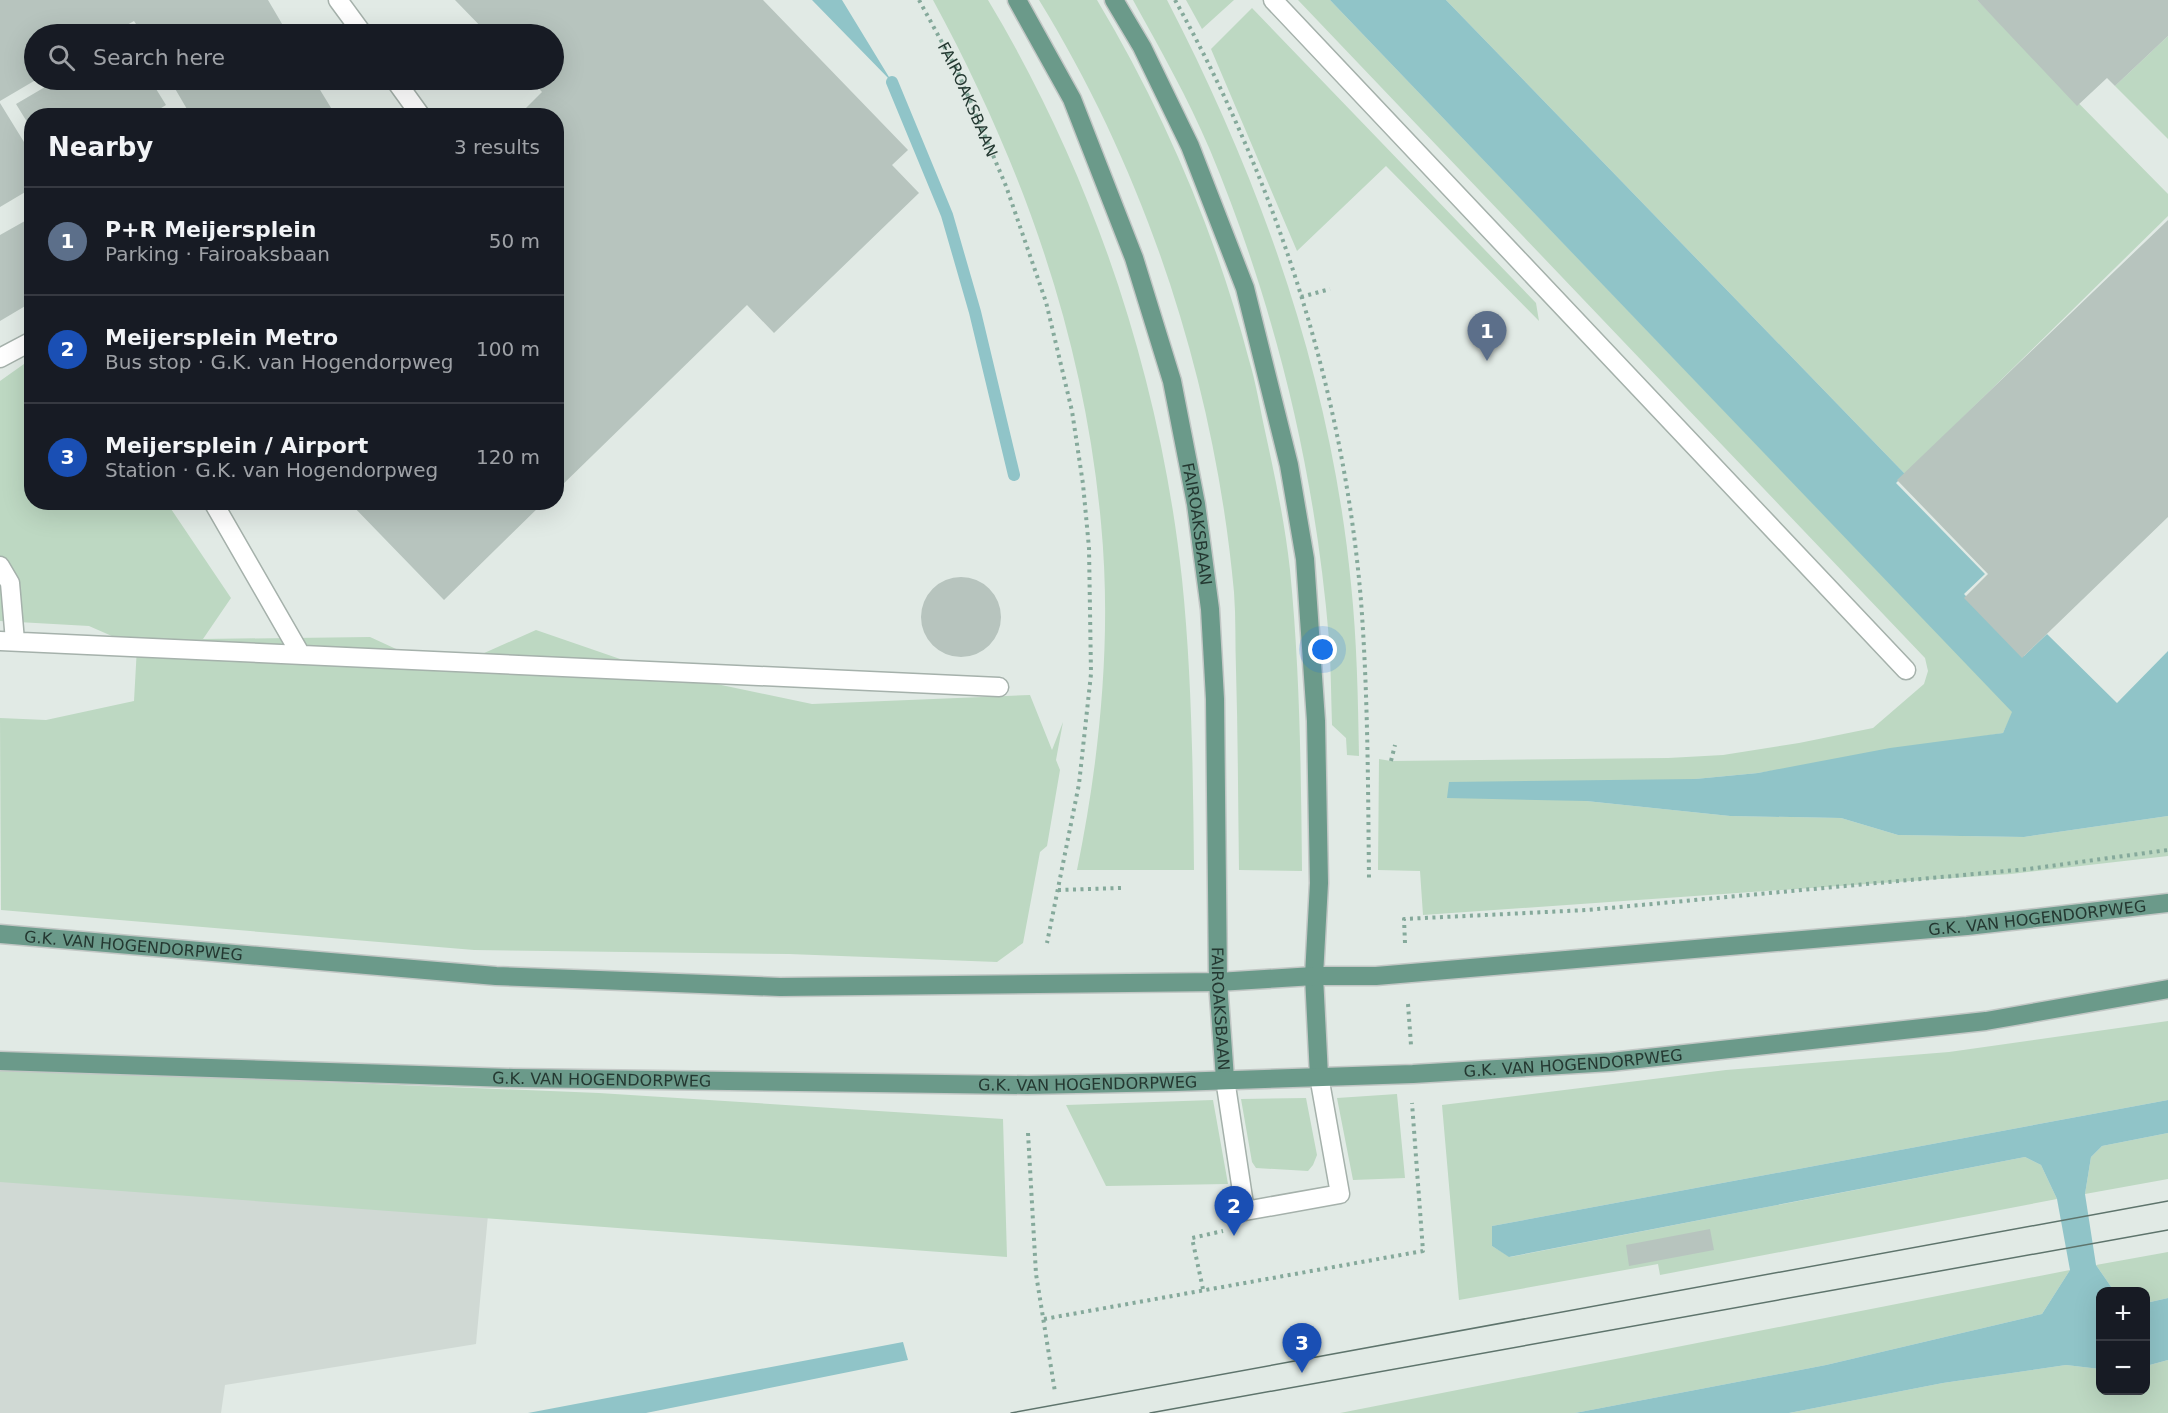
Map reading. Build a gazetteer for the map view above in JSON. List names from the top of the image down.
{
  "streets": {
    "main road": ["FAIROAKSBAAN", "G.K. VAN HOGENDORPWEG"]
  },
  "crossings": [
    ["FAIROAKSBAAN", "G.K. VAN HOGENDORPWEG"]
  ],
  "page": {
    "search": "Search here",
    "heading": ["Nearby", "3 results"],
    "list": [
      {
        "mark": "1",
        "name": "P+R Meijersplein",
        "note": "Parking · Fairoaksbaan",
        "value": "50 m"
      },
      {
        "mark": "2",
        "name": "Meijersplein Metro",
        "note": "Bus stop · G.K. van Hogendorpweg",
        "value": "100 m"
      },
      {
        "mark": "3",
        "name": "Meijersplein / Airport",
        "note": "Station · G.K. van Hogendorpweg",
        "value": "120 m"
      }
    ],
    "pins": ["1", "2", "3"],
    "map_buttons": ["+", "−"]
  }
}
